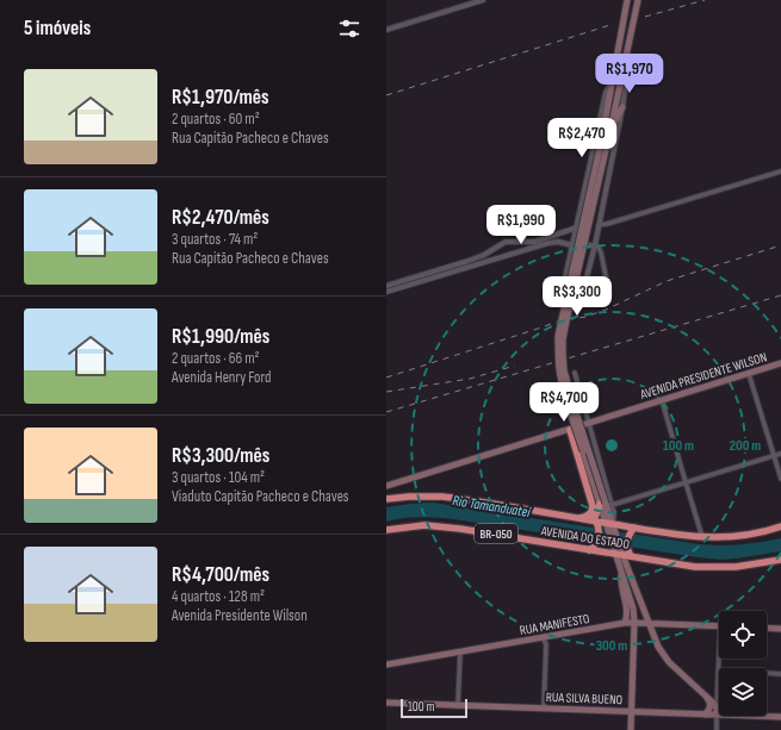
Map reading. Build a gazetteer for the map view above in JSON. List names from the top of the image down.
{
  "streets": {
    "highway": ["BR-050", "AVENIDA DO ESTADO"],
    "main road": ["AVENIDA PRESIDENTE WILSON", "RUA MANIFESTO", "RUA SILVA BUENO"]
  },
  "water": ["Rio Tamanduateí"],
  "scale_bar": "100 m",
  "page": {
    "heading": "5 imóveis",
    "price": [
      "R$1,970",
      "R$2,470",
      "R$1,990",
      "R$3,300",
      "R$4,700"
    ],
    "list": [
      {
        "name": "R$1,970/mês",
        "note": "2 quartos · 60 m² · Rua Capitão Pacheco e Chaves"
      },
      {
        "name": "R$2,470/mês",
        "note": "3 quartos · 74 m² · Rua Capitão Pacheco e Chaves"
      },
      {
        "name": "R$1,990/mês",
        "note": "2 quartos · 66 m² · Avenida Henry Ford"
      },
      {
        "name": "R$3,300/mês",
        "note": "3 quartos · 104 m² · Viaduto Capitão Pacheco e Chaves"
      },
      {
        "name": "R$4,700/mês",
        "note": "4 quartos · 128 m² · Avenida Presidente Wilson"
      }
    ],
    "scale": "100 m"
  },
  "rings": ["100 m", "200 m", "300 m"]
}
